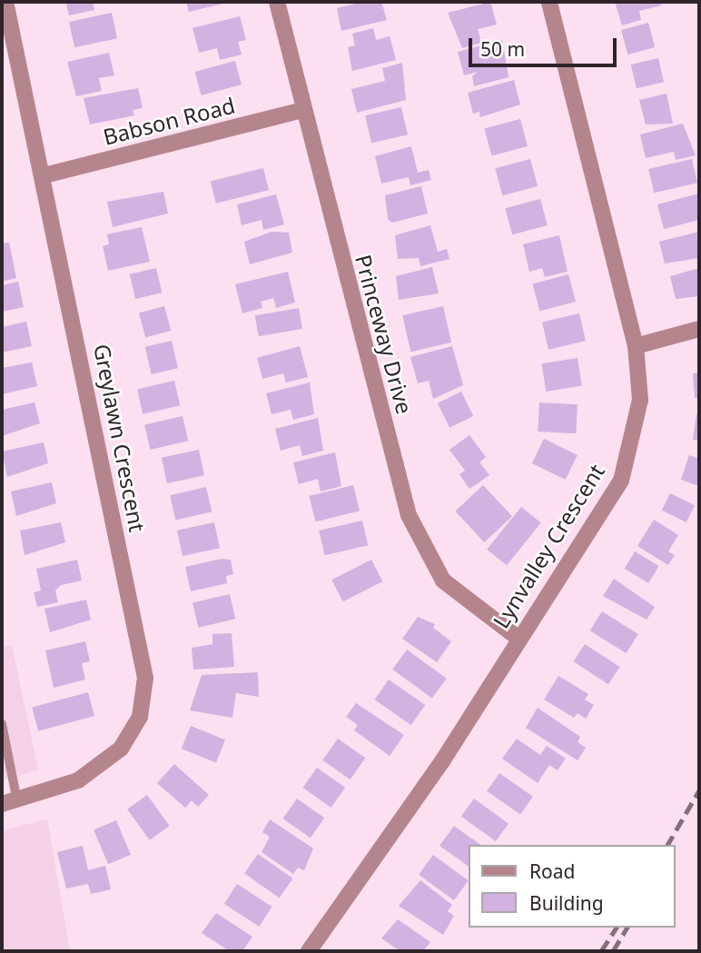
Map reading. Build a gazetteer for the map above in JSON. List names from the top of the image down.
{
  "streets": {
    "street": [
      "Babson Road",
      "Princeway Drive",
      "Greylawn Crescent",
      "Lynvalley Crescent"
    ]
  },
  "crossings": [
    ["Babson Road", "Princeway Drive"],
    ["Babson Road", "Greylawn Crescent"],
    ["Princeway Drive", "Lynvalley Crescent"]
  ],
  "legend": ["Road", "Building"],
  "scale_bar": "50 m"
}
